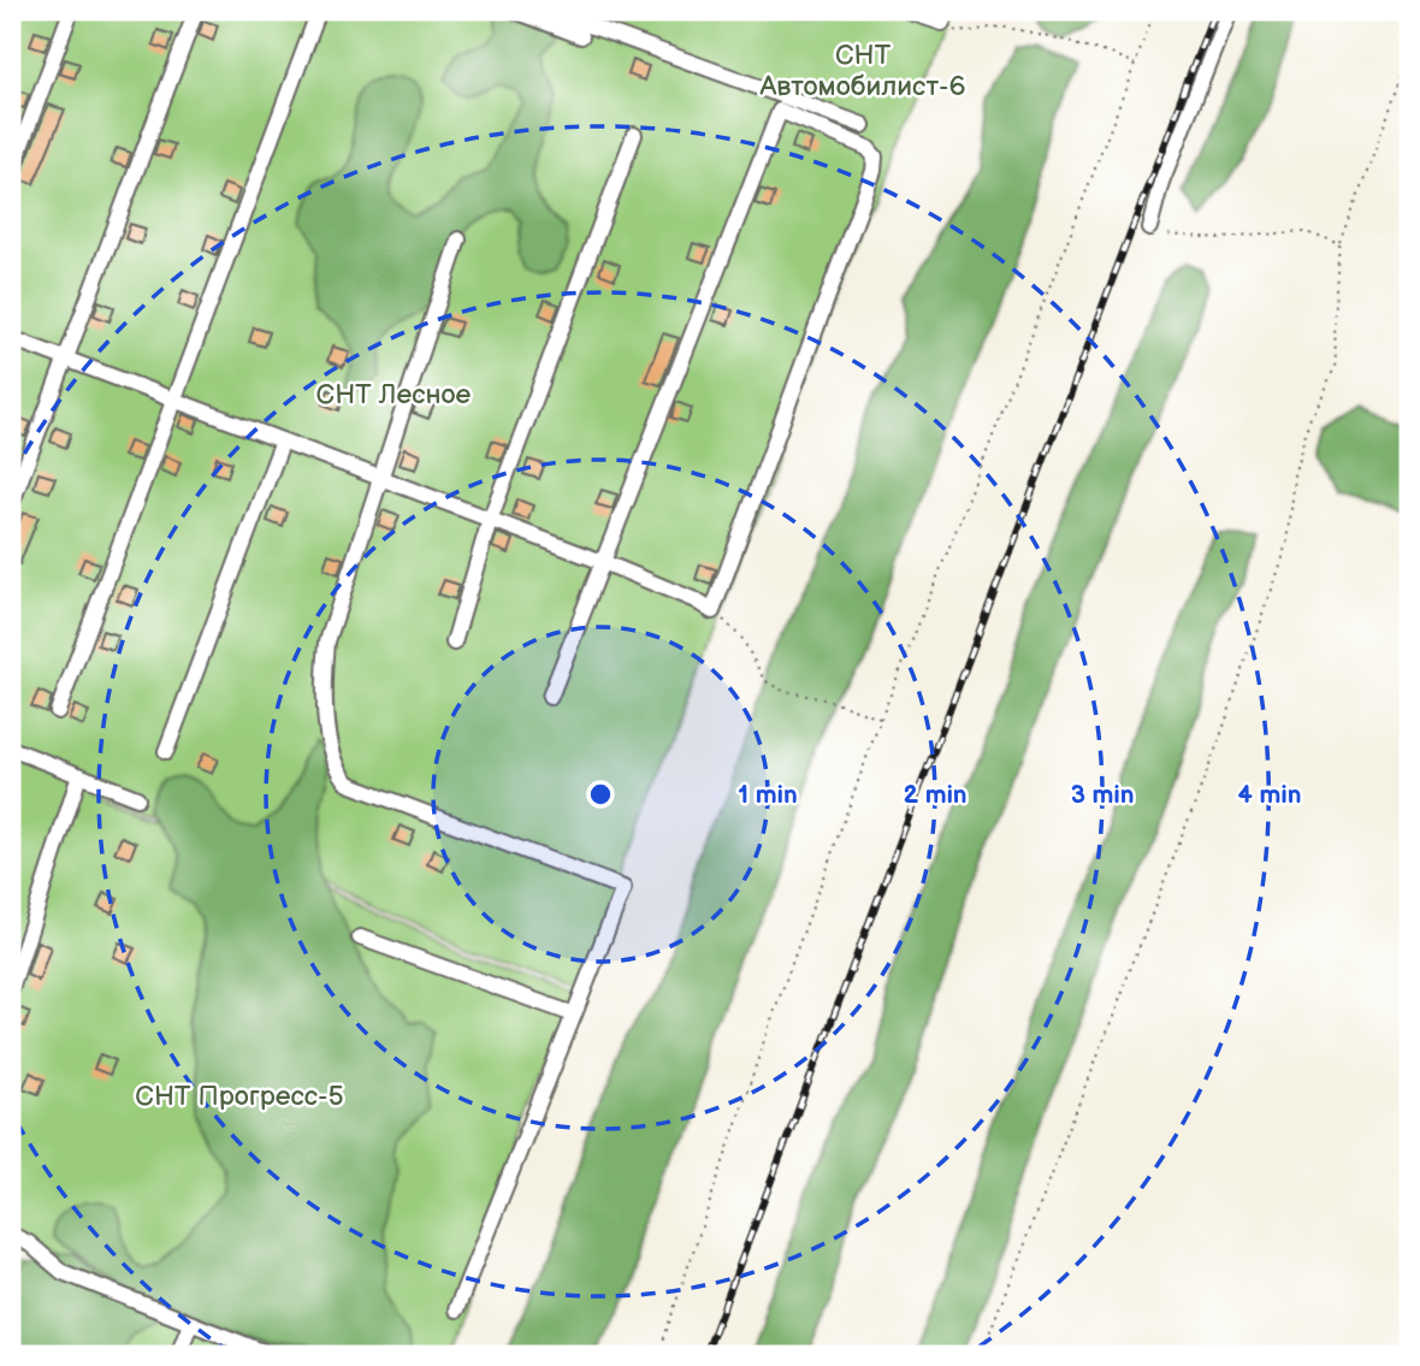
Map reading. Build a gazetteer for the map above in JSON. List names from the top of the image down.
{
  "parks": ["СНТ Автомобилист-6", "СНТ Лесное", "СНТ Прогресс-5"],
  "rings": [
    "1 min",
    "2 min",
    "3 min",
    "4 min"
  ]
}
